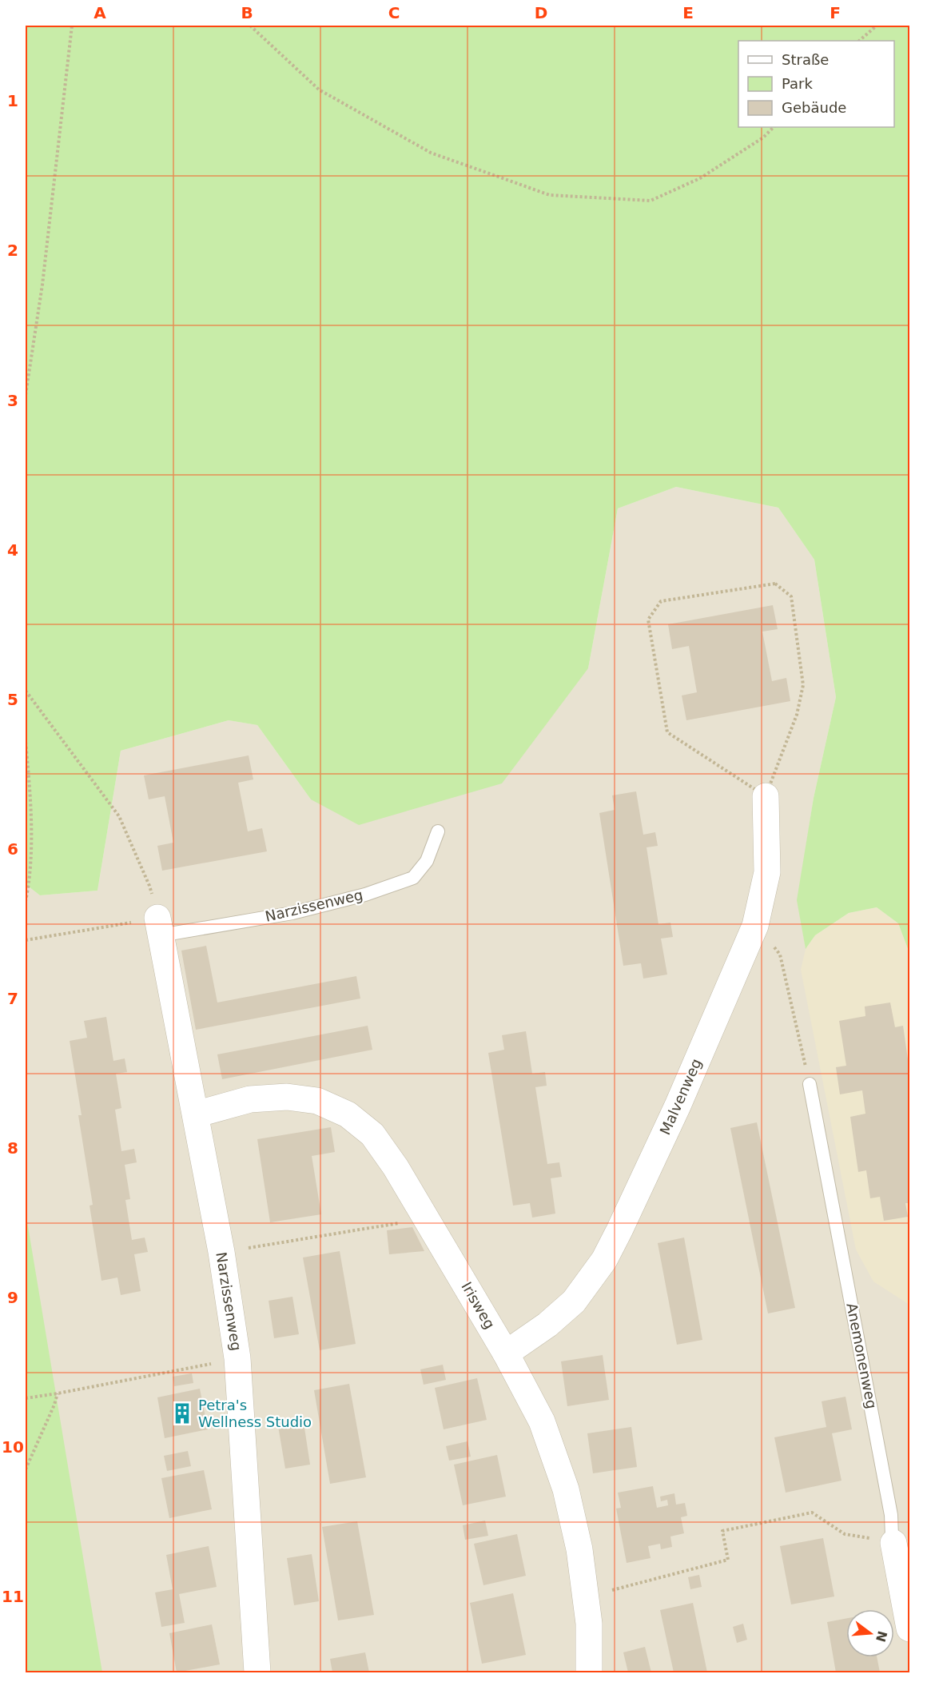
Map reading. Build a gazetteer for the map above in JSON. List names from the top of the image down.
{
  "streets": {
    "street": [
      "Narzissenweg",
      "Malvenweg",
      "Irisweg",
      "Anemonenweg"
    ]
  },
  "crossings": [
    ["Narzissenweg", "Irisweg"],
    ["Malvenweg", "Irisweg"]
  ],
  "places": {
    "building": ["Petra's Wellness Studio"]
  },
  "legend": ["Straße", "Park", "Gebäude"],
  "north": "right",
  "grid": {
    "columns": [
      "A",
      "B",
      "C",
      "D",
      "E",
      "F"
    ],
    "rows": [
      "1",
      "2",
      "3",
      "4",
      "5",
      "6",
      "7",
      "8",
      "9",
      "10",
      "11"
    ]
  }
}
